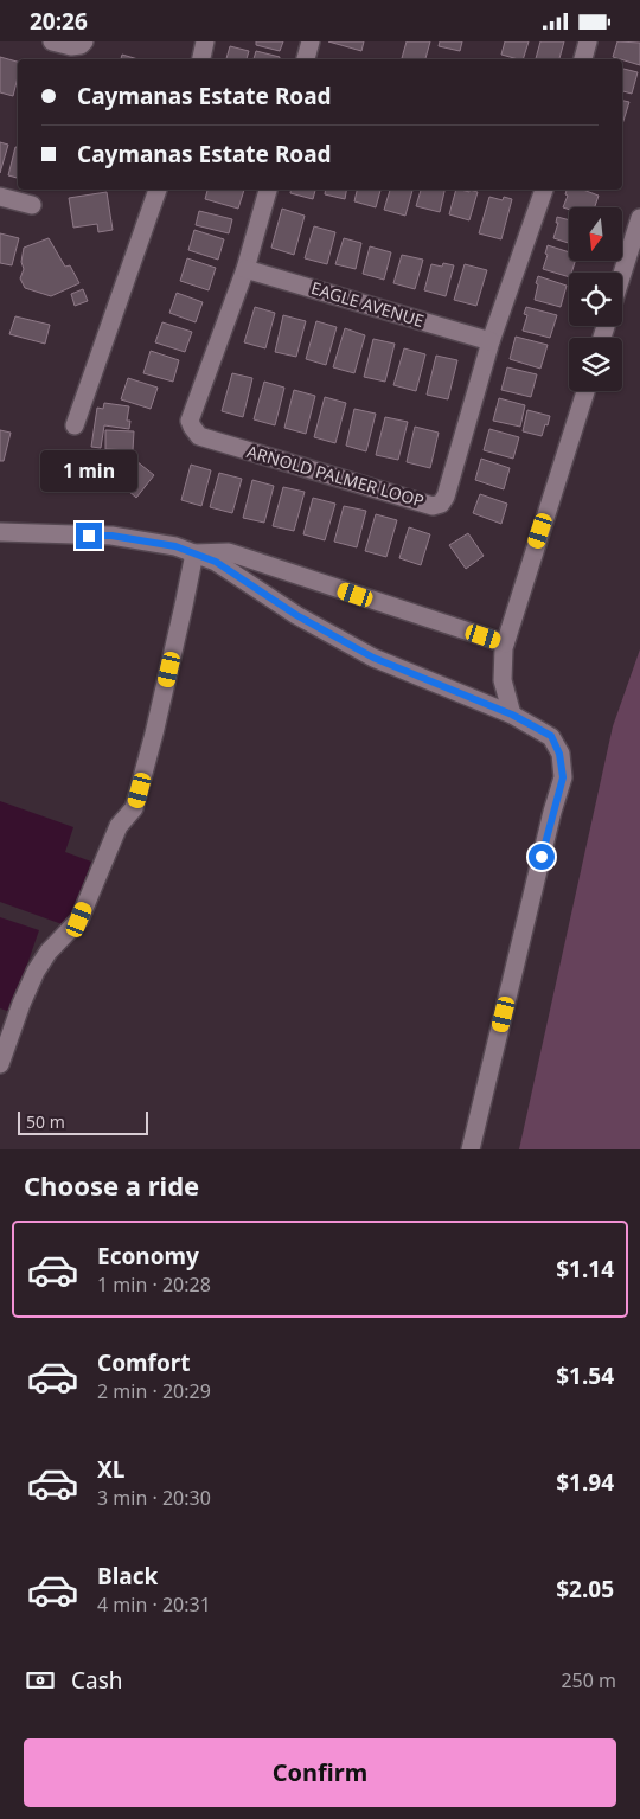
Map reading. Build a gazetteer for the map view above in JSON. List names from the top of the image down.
{
  "streets": {
    "street": ["EAGLE AVENUE", "ARNOLD PALMER LOOP"]
  },
  "crossings": [
    ["EAGLE AVENUE", "ARNOLD PALMER LOOP"]
  ],
  "scale_bar": "50 m",
  "north": "bottom",
  "page": {
    "status": "20:26",
    "banner": ["Caymanas Estate Road", "Caymanas Estate Road"],
    "bubble": "1 min",
    "scale": "50 m",
    "heading": "Choose a ride",
    "list": [
      {
        "name": "Economy",
        "note": "1 min · 20:28",
        "value": "$1.14"
      },
      {
        "name": "Comfort",
        "note": "2 min · 20:29",
        "value": "$1.54"
      },
      {
        "name": "XL",
        "note": "3 min · 20:30",
        "value": "$1.94"
      },
      {
        "name": "Black",
        "note": "4 min · 20:31",
        "value": "$2.05"
      }
    ],
    "pay": ["Cash", "250 m"],
    "buttons": "Confirm"
  }
}
